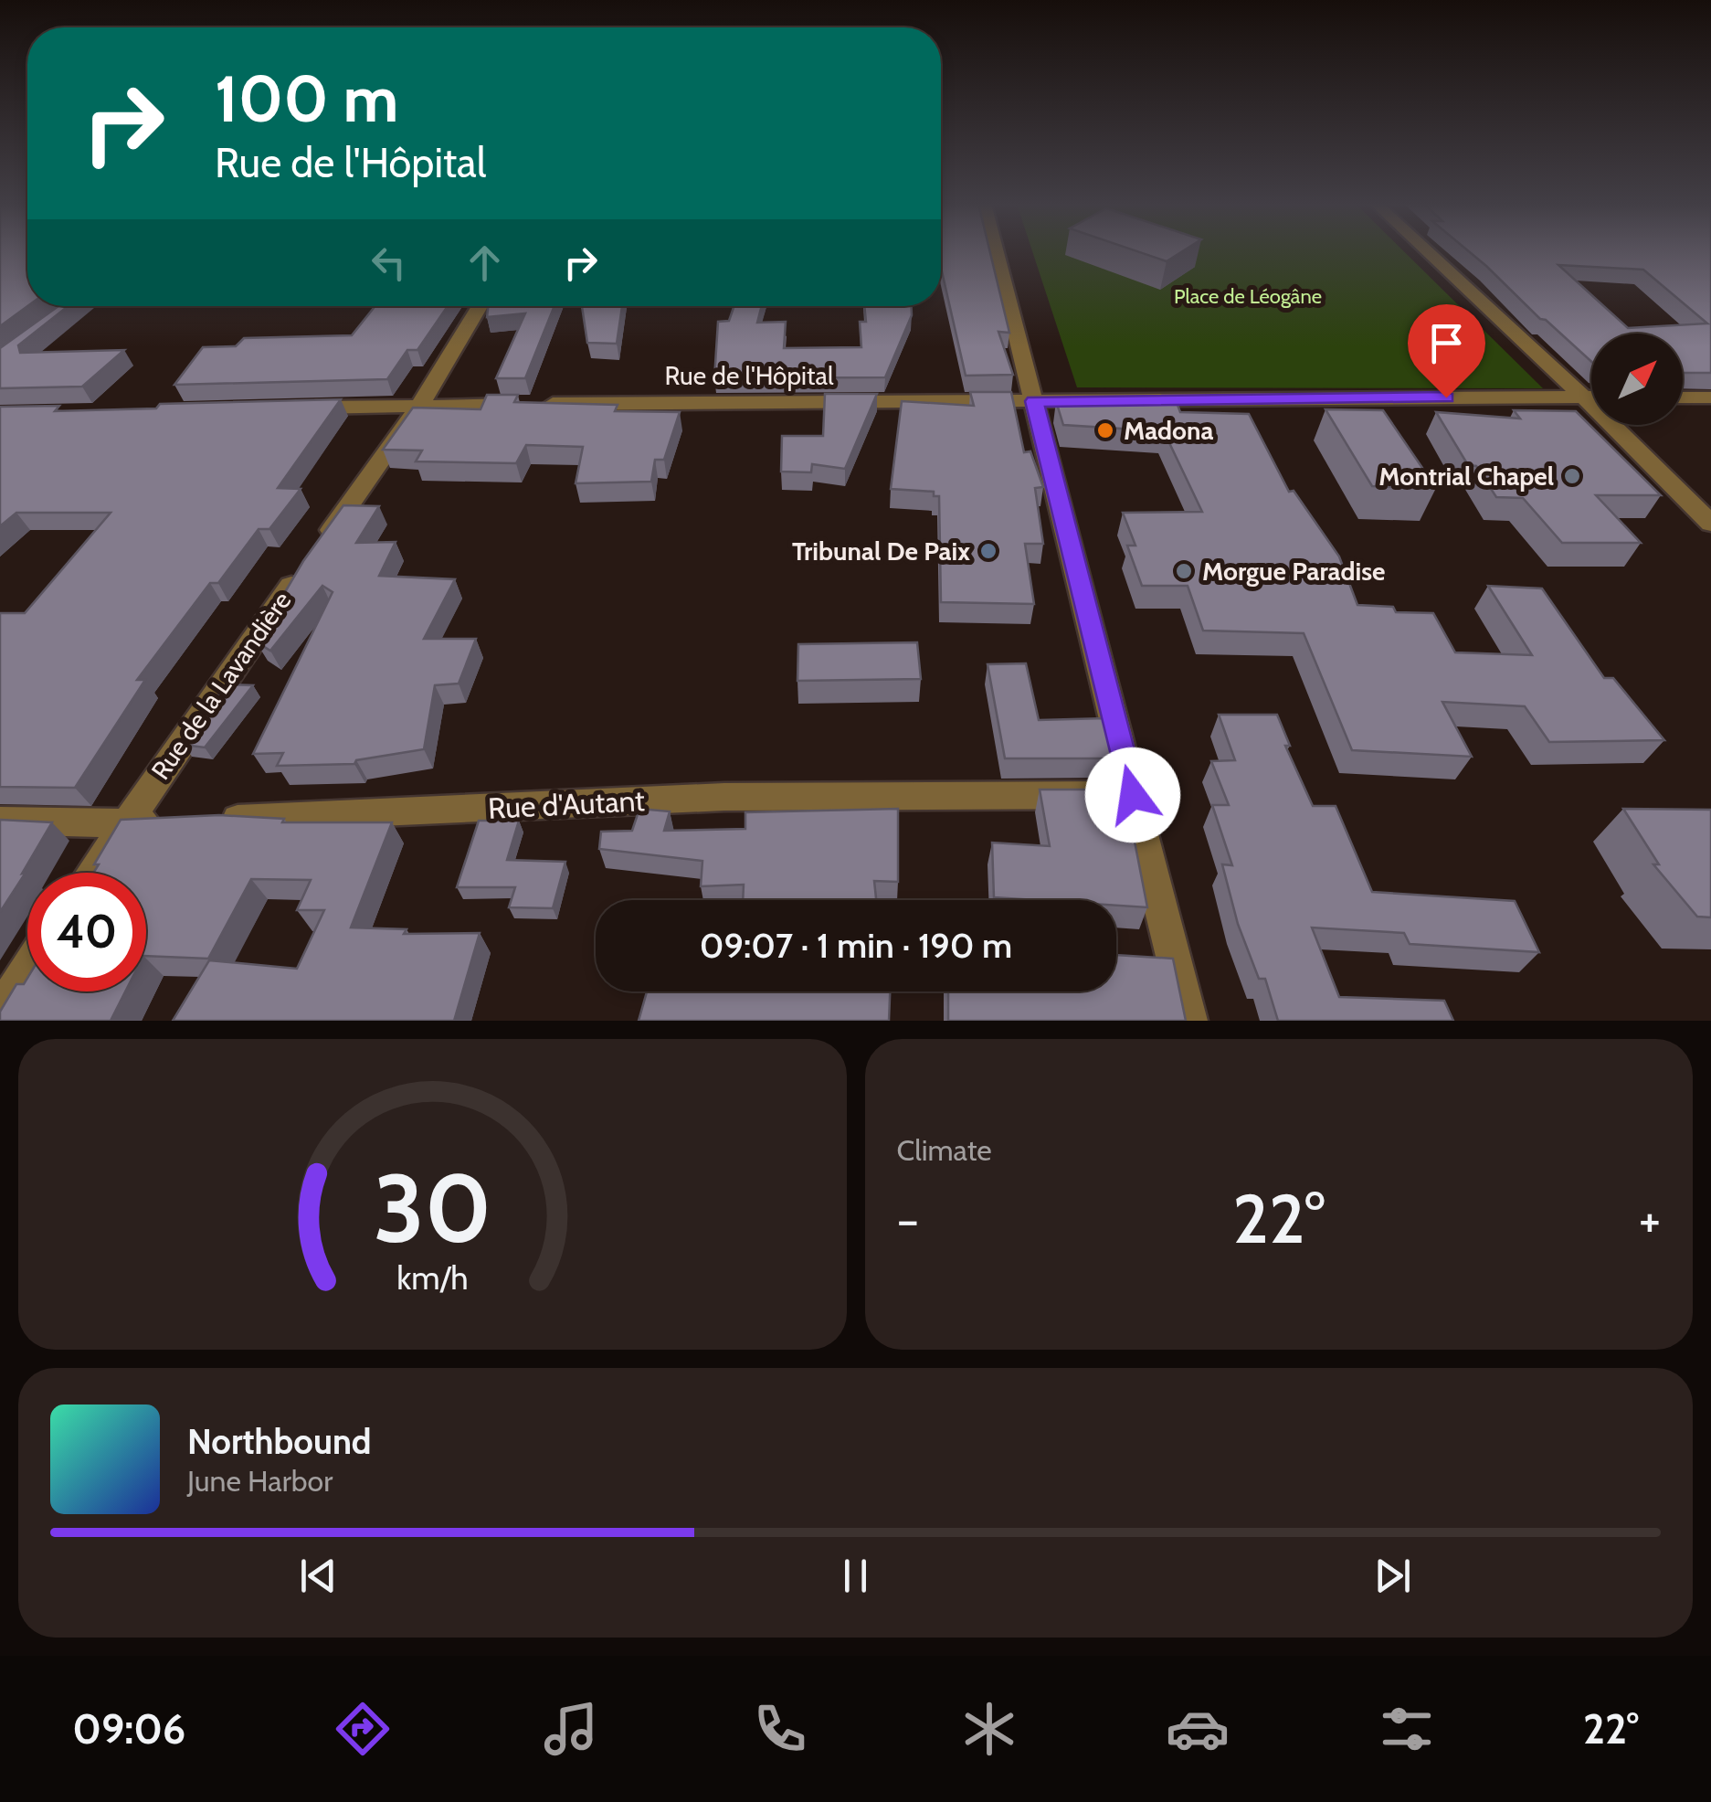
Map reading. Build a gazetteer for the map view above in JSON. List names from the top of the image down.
{
  "streets": {
    "street": ["Rue de l'Hôpital", "Rue de la Lavandière", "Rue d'Autant"]
  },
  "crossings": [
    ["Rue de l'Hôpital", "Rue de la Lavandière"]
  ],
  "parks": ["Place de Léogâne"],
  "places": [
    "Madona",
    "Montrial Chapel",
    "Tribunal De Paix",
    "Morgue Paradise"
  ],
  "north": "top right",
  "page": {
    "turn": ["100 m", "Rue de l'Hôpital"],
    "limit": "40",
    "trip": "09:07 · 1 min · 190 m",
    "tile": "Climate",
    "heat": ["−", "22°", "+"],
    "song": ["Northbound", "June Harbor"],
    "tabs": ["09:06", "22°"],
    "gauge": ["30", "km/h"]
  }
}
